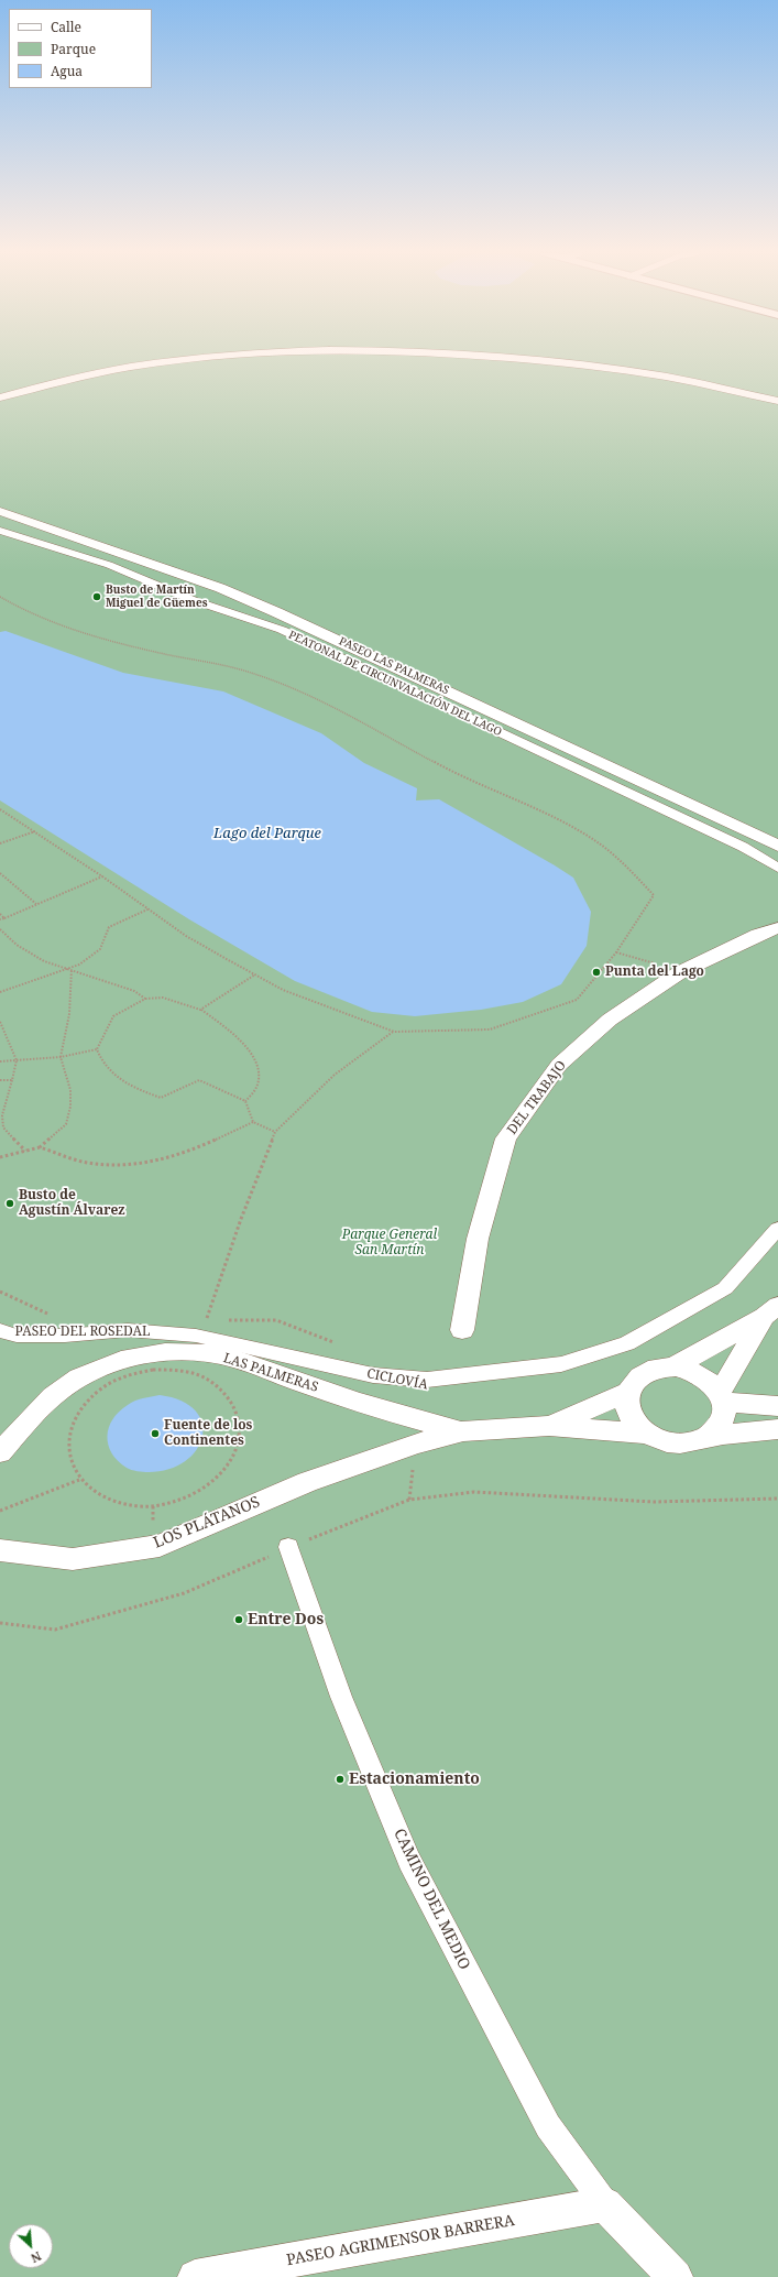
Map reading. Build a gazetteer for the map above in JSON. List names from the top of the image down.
{
  "streets": {
    "street": [
      "PASEO LAS PALMERAS",
      "PEATONAL DE CIRCUNVALACIÓN DEL LAGO",
      "DEL TRABAJO",
      "PASEO DEL ROSEDAL",
      "LAS PALMERAS",
      "LOS PLÁTANOS",
      "CAMINO DEL MEDIO",
      "PASEO AGRIMENSOR BARRERA"
    ]
  },
  "crossings": [
    ["LAS PALMERAS", "LOS PLÁTANOS"],
    ["CAMINO DEL MEDIO", "PASEO AGRIMENSOR BARRERA"]
  ],
  "water": ["Lago del Parque"],
  "parks": ["Parque General San Martín"],
  "places": [
    "Busto de Martín Miguel de Güemes",
    "Punta del Lago",
    "Busto de Agustín Álvarez",
    "Fuente de los Continentes",
    "Entre Dos",
    "Estacionamiento"
  ],
  "legend": ["Calle", "Parque", "Agua"],
  "north": "bottom right"
}
